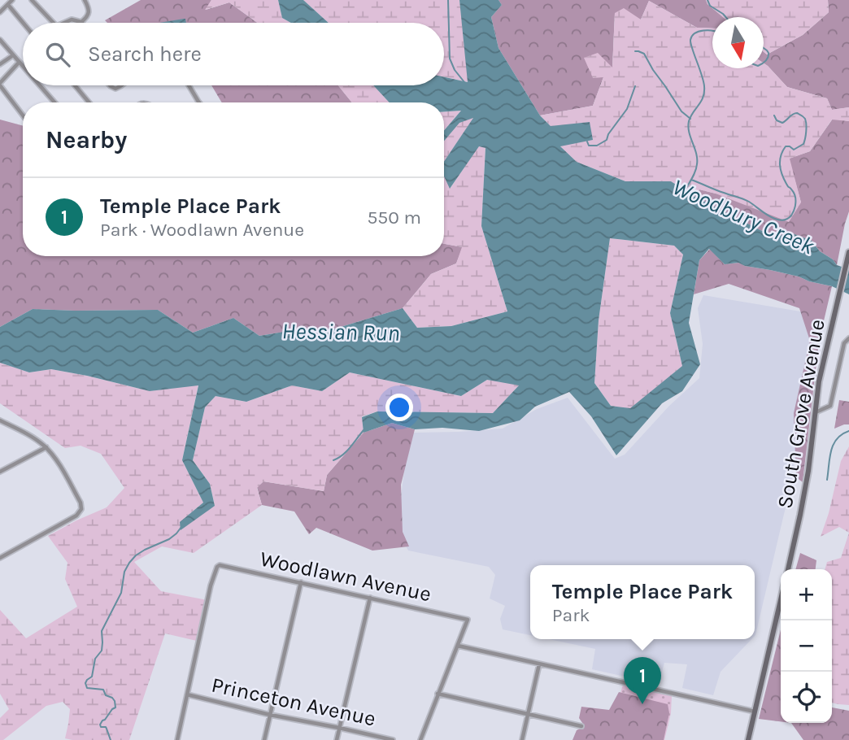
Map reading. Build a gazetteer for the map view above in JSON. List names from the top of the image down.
{
  "streets": {
    "main road": ["South Grove Avenue"],
    "street": ["Woodlawn Avenue", "Princeton Avenue"]
  },
  "crossings": [
    ["Woodlawn Avenue", "Princeton Avenue"]
  ],
  "water": ["Woodbury Creek", "Hessian Run"],
  "north": "bottom",
  "page": {
    "search": "Search here",
    "heading": "Nearby",
    "list": [
      {
        "mark": "1",
        "name": "Temple Place Park",
        "note": "Park · Woodlawn Avenue",
        "value": "550 m"
      }
    ],
    "popup": ["Temple Place Park", "Park"],
    "map_buttons": ["+", "−"],
    "pins": "1"
  }
}
